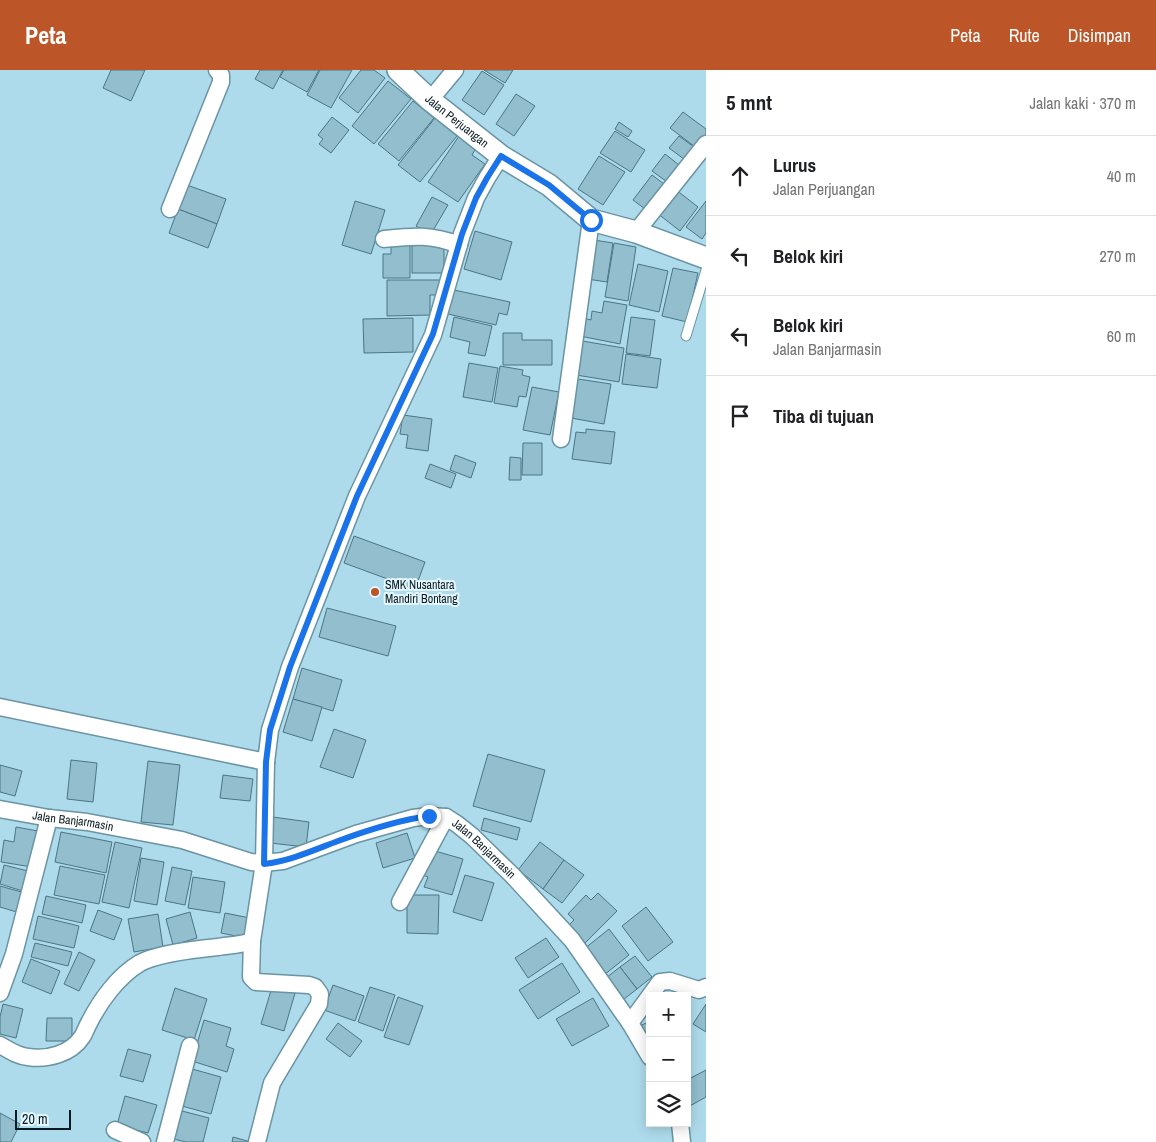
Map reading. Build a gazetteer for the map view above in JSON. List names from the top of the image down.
{
  "streets": {
    "street": ["Jalan Perjuangan", "Jalan Banjarmasin"]
  },
  "places": ["SMK Nusantara Mandiri Bontang"],
  "scale_bar": "20 m",
  "page": {
    "header": "Peta",
    "nav": ["Peta", "Rute", "Disimpan"],
    "heading": ["5 mnt", "Jalan kaki · 370 m"],
    "list": [
      ["Lurus", "Jalan Perjuangan", "40 m"],
      ["Belok kiri", "270 m"],
      ["Belok kiri", "Jalan Banjarmasin", "60 m"],
      "Tiba di tujuan"
    ],
    "map_buttons": ["+", "−"],
    "scale": "20 m"
  }
}
